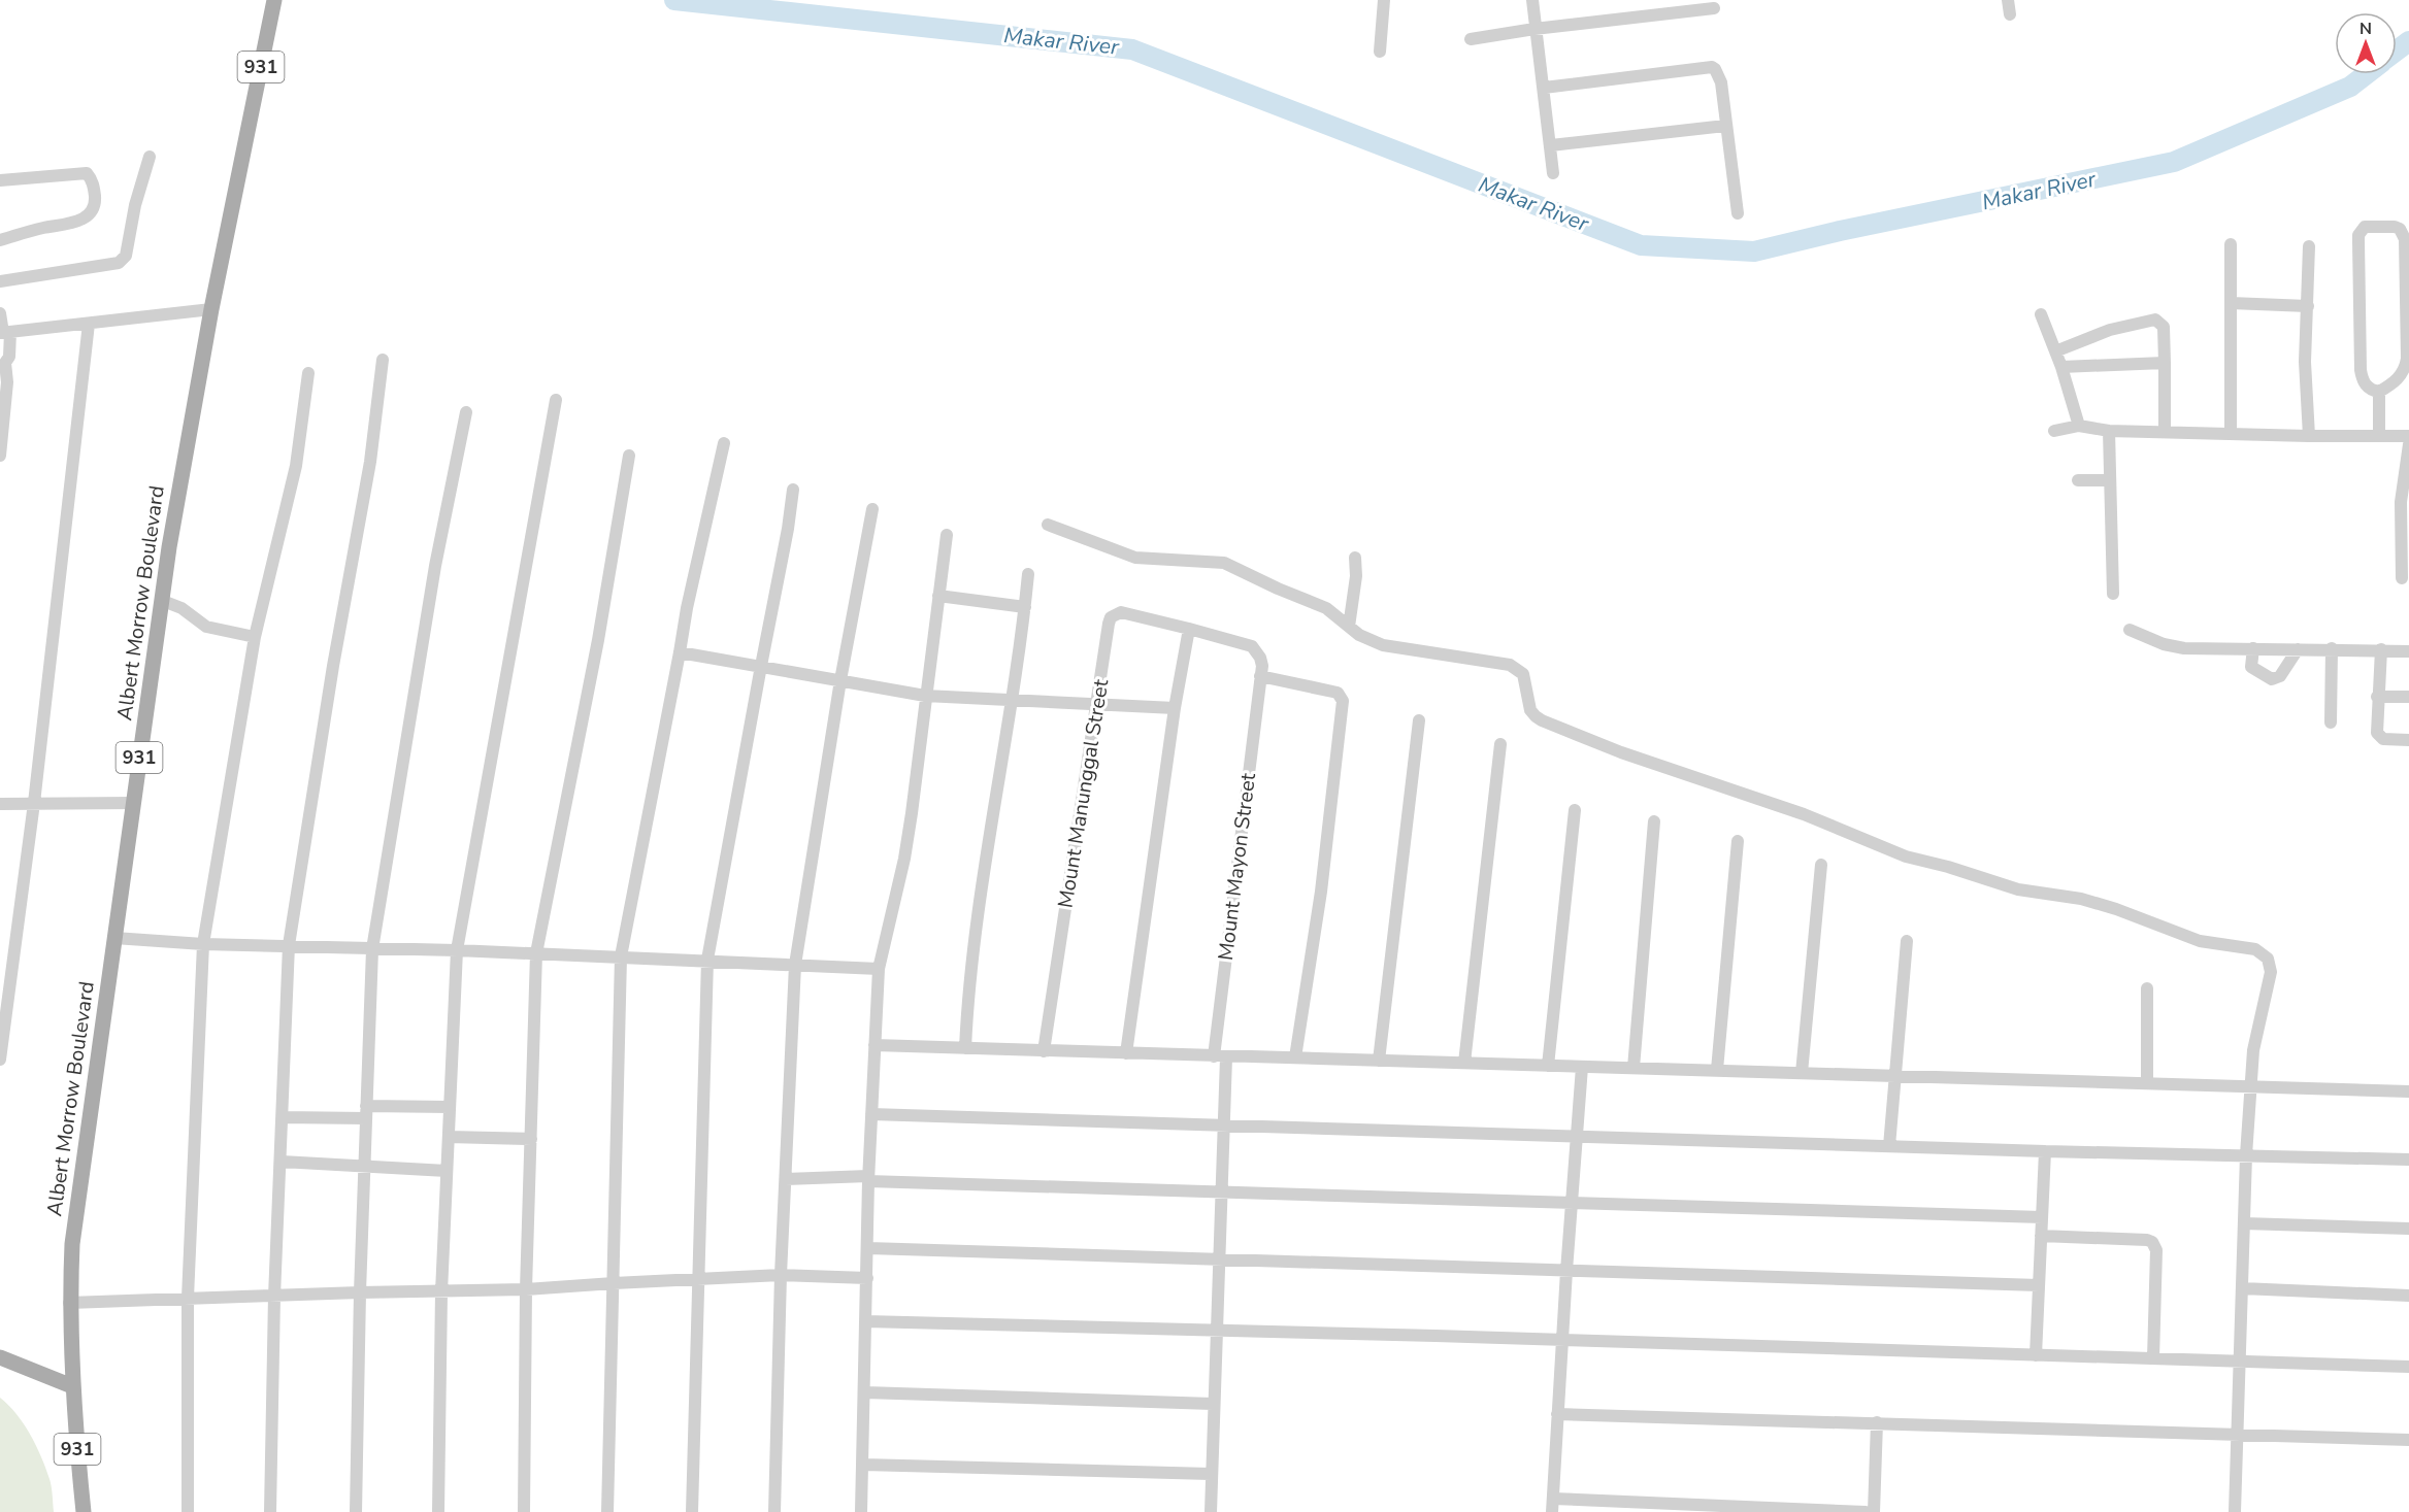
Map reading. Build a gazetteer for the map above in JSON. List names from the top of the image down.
{
  "streets": {
    "main road": ["931", "Albert Morrow Boulevard"],
    "street": ["Mount Manunggal Street", "Mount Mayon Street"]
  },
  "water": ["Makar River"],
  "north": "top"
}
